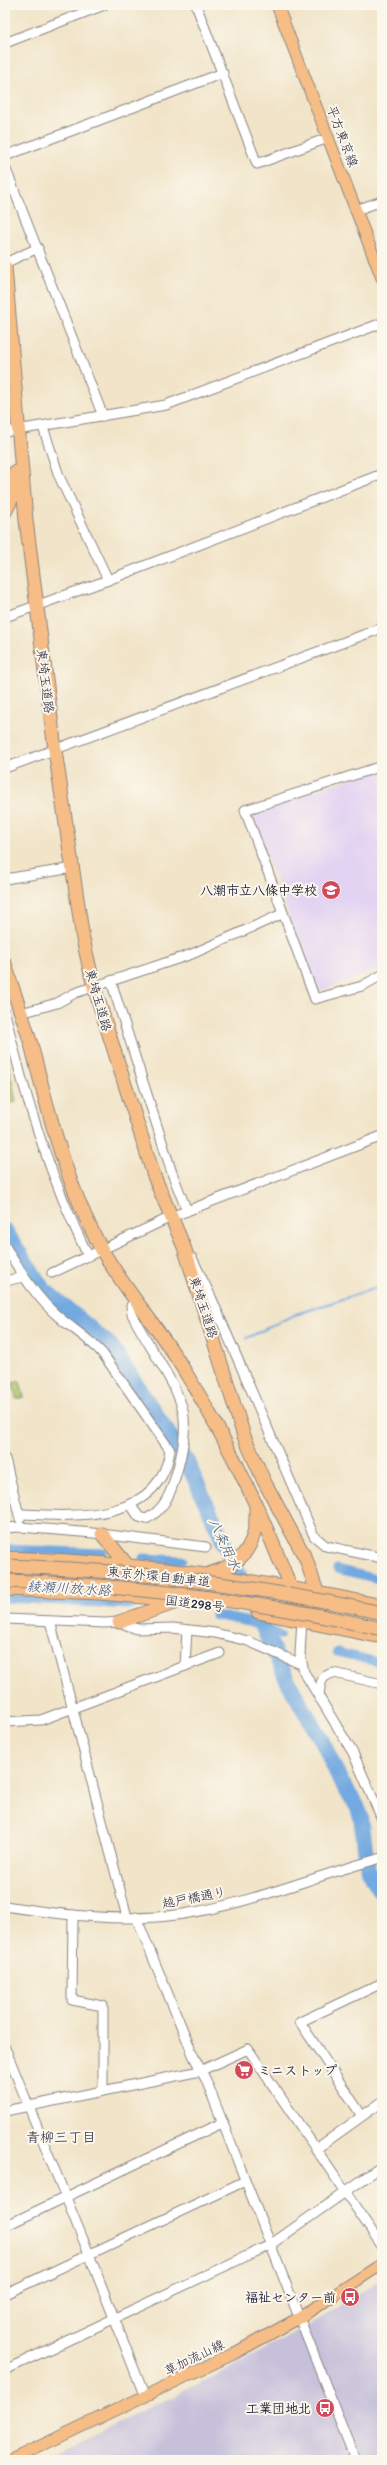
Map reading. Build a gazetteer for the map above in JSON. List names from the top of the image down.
{
  "streets": {
    "highway": ["東埼玉道路", "東京外環自動車道", "国道298号"],
    "main road": ["平方東京線", "草加流山線"],
    "street": ["越戸橋通り"]
  },
  "districts": ["青柳三丁目"],
  "water": ["八条用水", "綾瀬川放水路"],
  "places": {
    "school or university": ["八潮市立八條中学校"],
    "supermarket": ["ミニストップ"],
    "bus stop": ["福祉センター前", "工業団地北"]
  }
}
